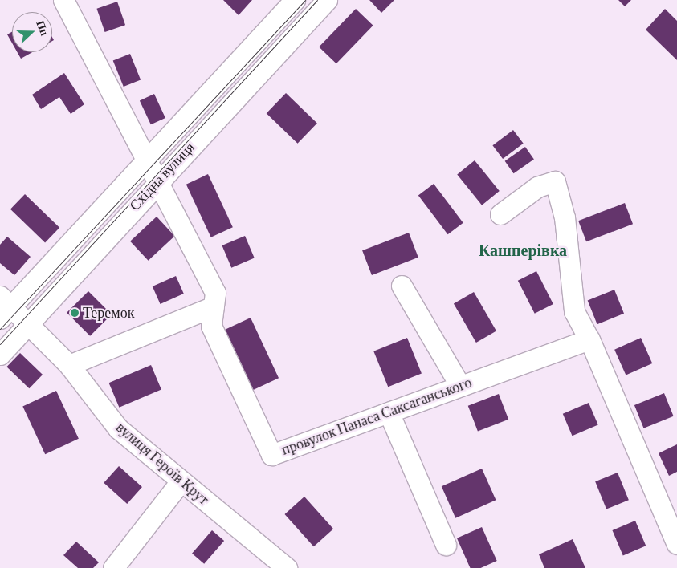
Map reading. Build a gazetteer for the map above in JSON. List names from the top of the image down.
{
  "streets": {
    "street": ["Східна вулиця", "провулок Панаса Саксаганського", "вулиця Героїв Крут"]
  },
  "crossings": [
    ["Східна вулиця", "провулок Панаса Саксаганського"],
    ["Східна вулиця", "вулиця Героїв Крут"]
  ],
  "districts": ["Кашперівка"],
  "places": ["Теремок"],
  "north": "right"
}
